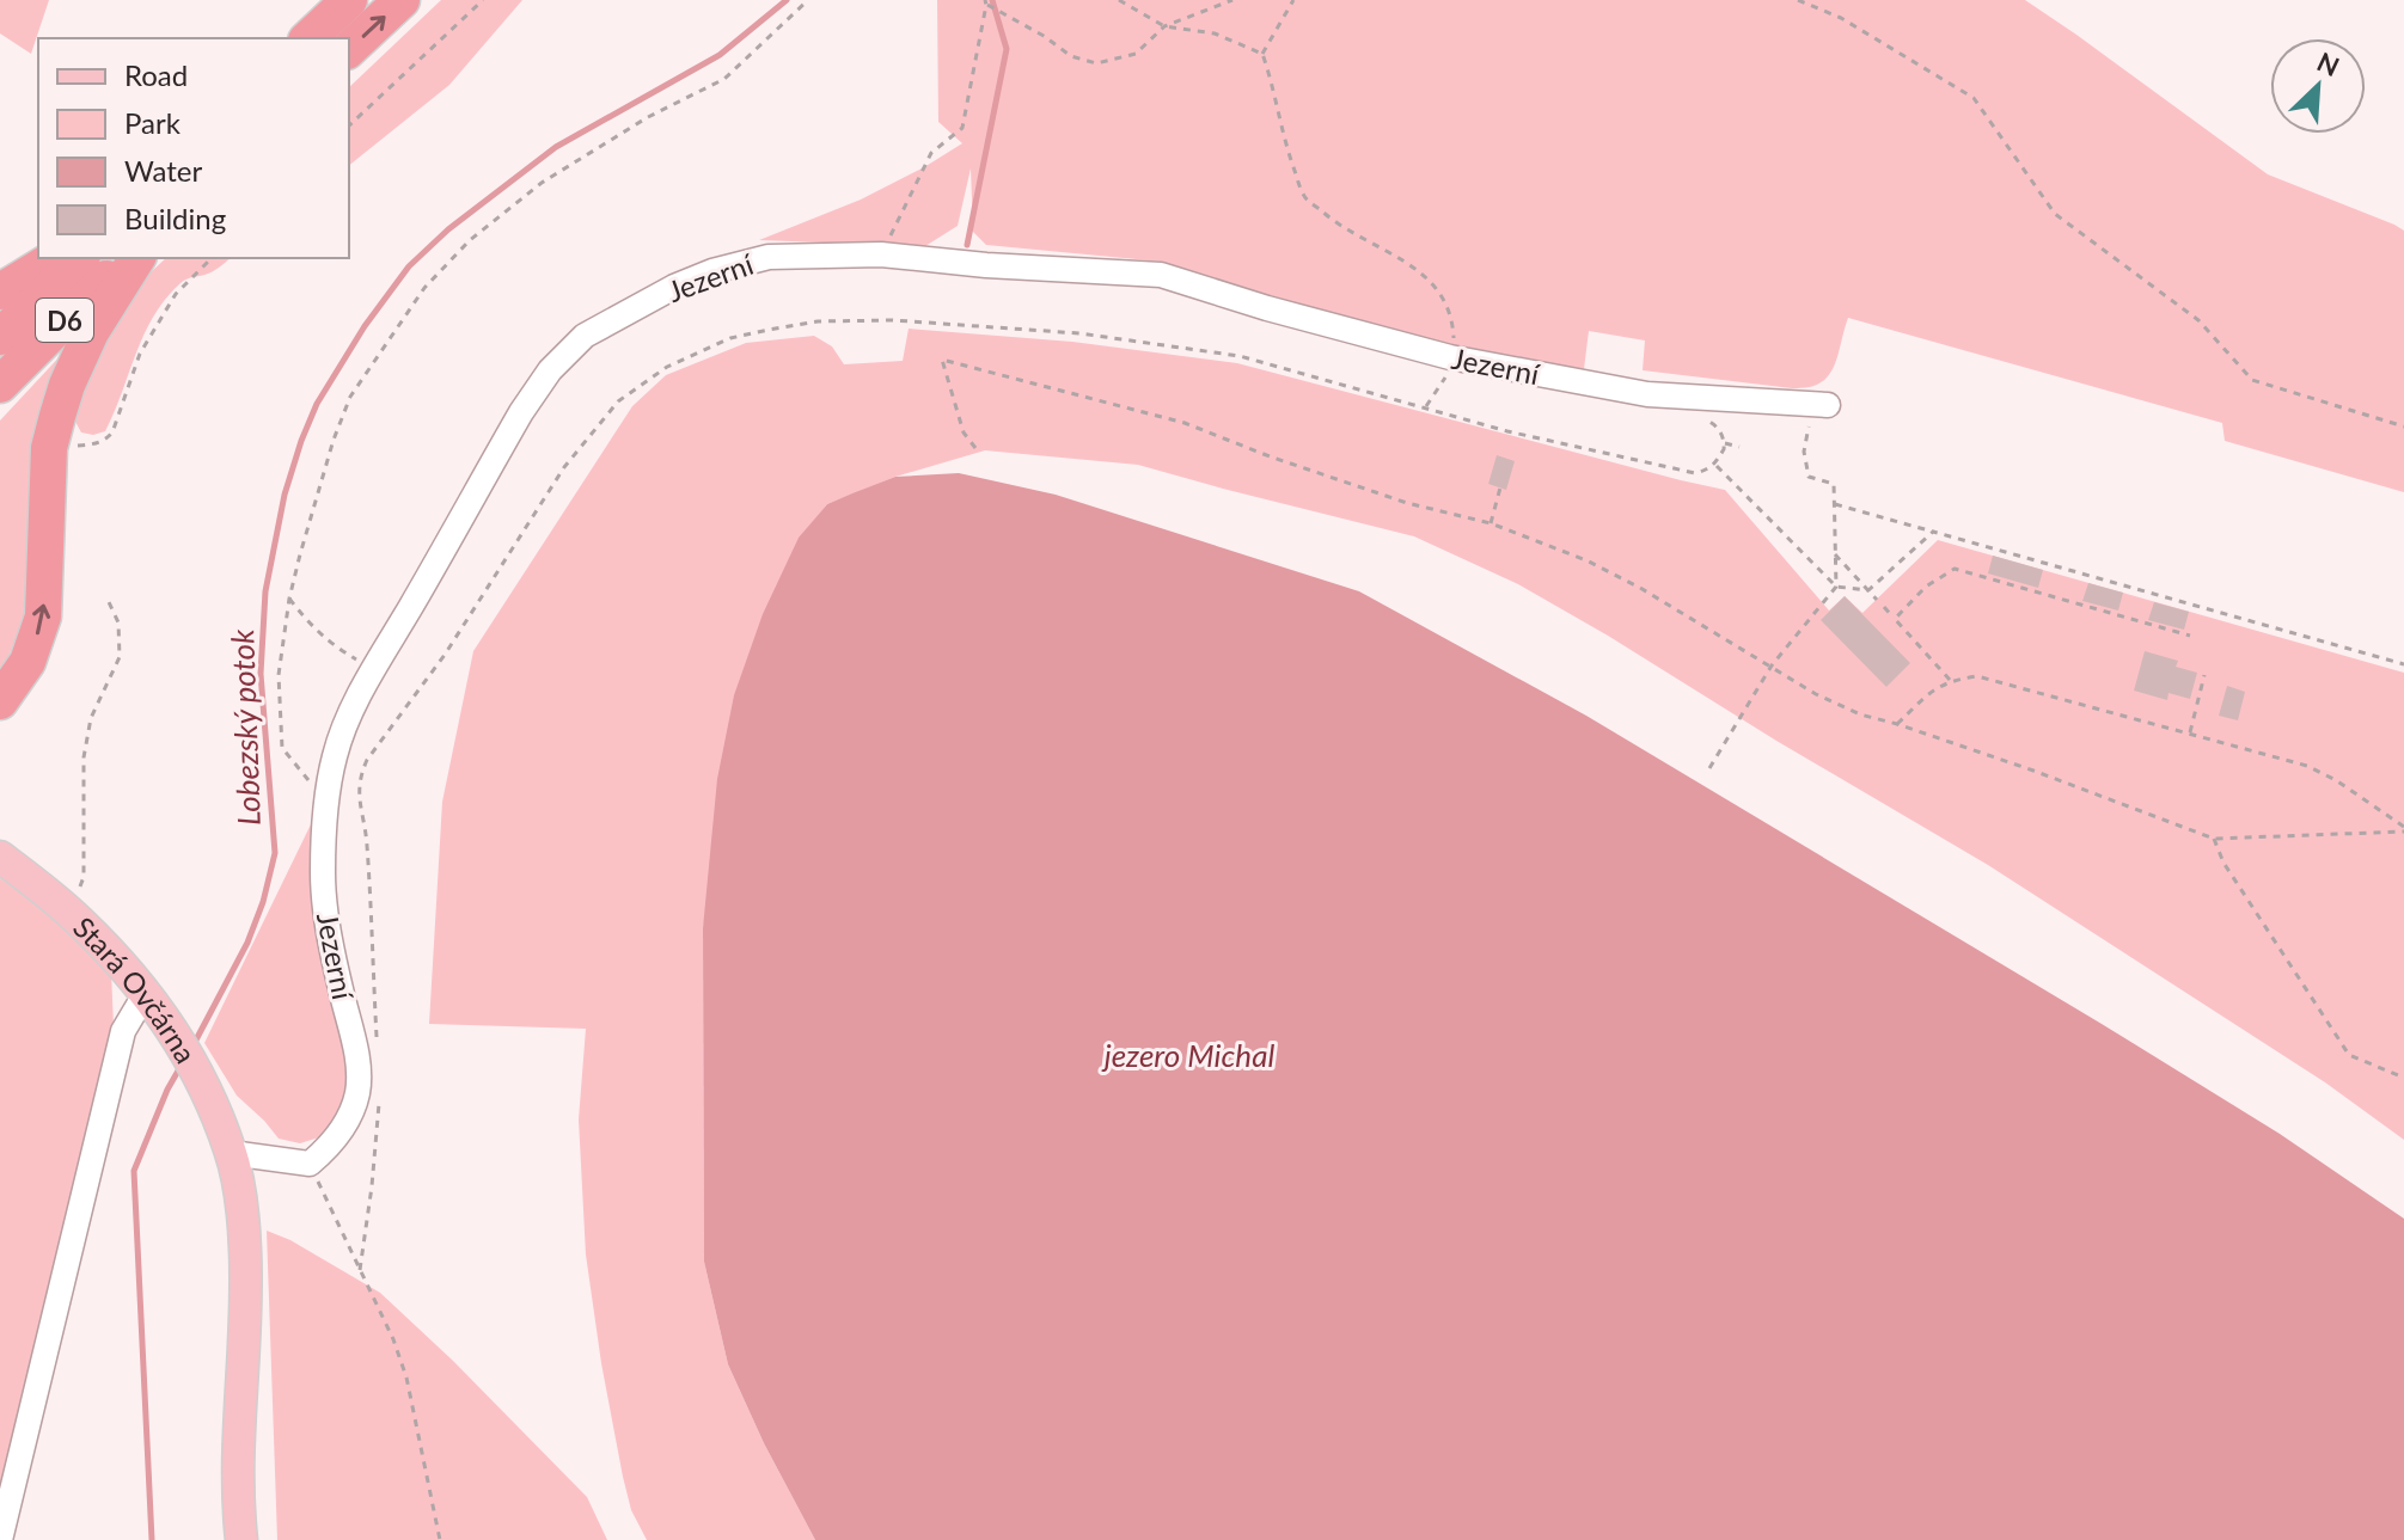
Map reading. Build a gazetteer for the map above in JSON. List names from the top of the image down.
{
  "streets": {
    "highway": ["D6"],
    "main road": ["Stará Ovčárna"],
    "lane": ["Jezerní"]
  },
  "water": ["Lobezský potok", "jezero Michal"],
  "legend": [
    "Road",
    "Park",
    "Water",
    "Building"
  ],
  "north": "top right"
}
